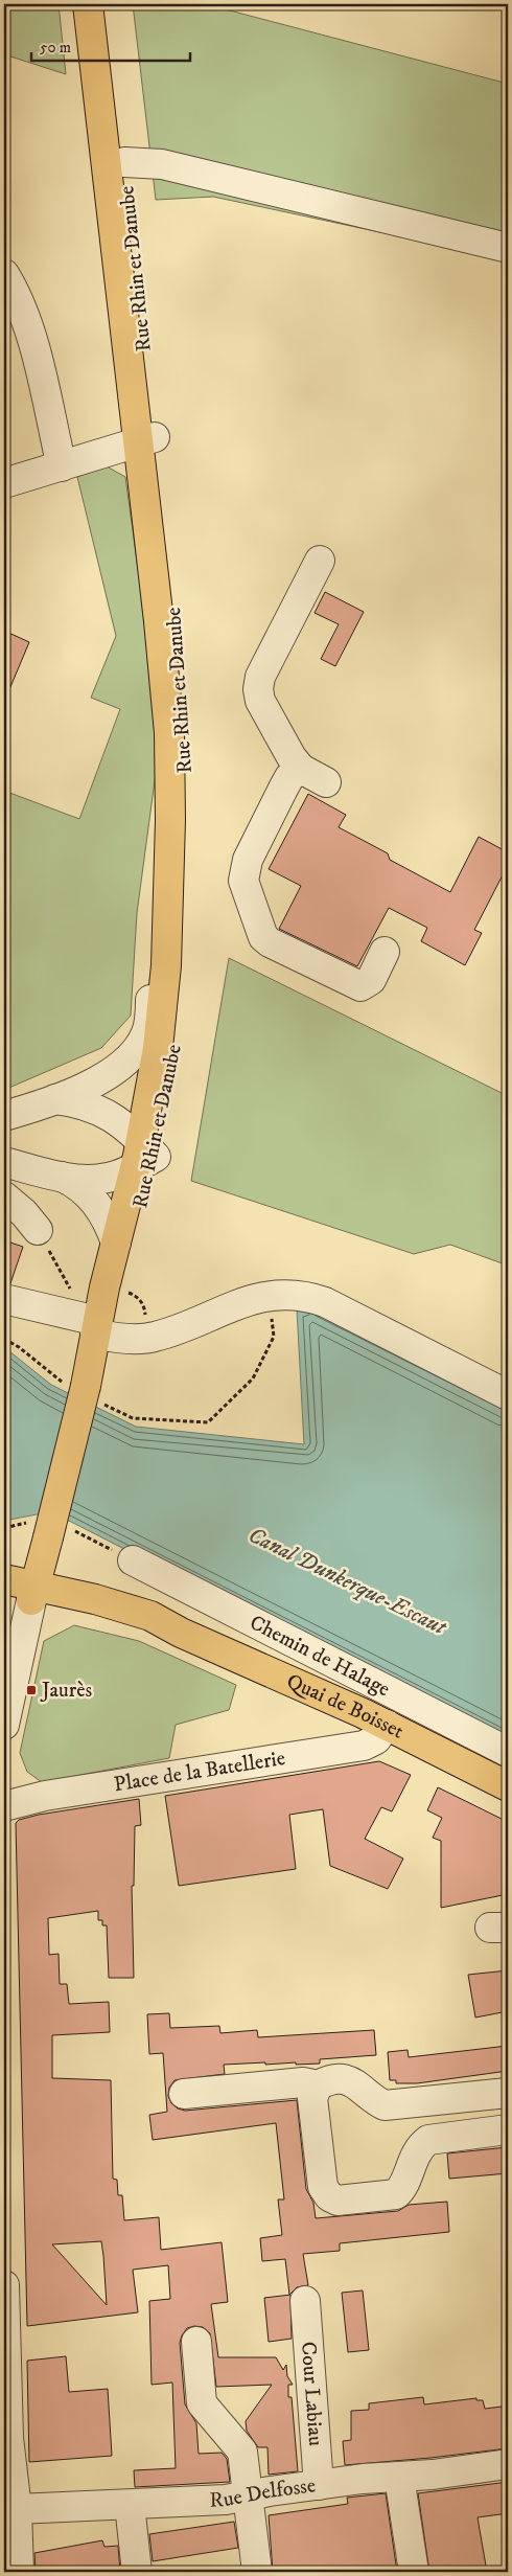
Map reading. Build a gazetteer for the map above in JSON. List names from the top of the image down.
{
  "streets": {
    "main road": ["Rue Rhin et Danube", "Quai de Boisset"],
    "street": [
      "Chemin de Halage",
      "Place de la Batellerie",
      "Cour Labiau",
      "Rue Delfosse"
    ]
  },
  "crossings": [
    ["Rue Rhin et Danube", "Quai de Boisset"],
    ["Quai de Boisset", "Place de la Batellerie"],
    ["Cour Labiau", "Rue Delfosse"]
  ],
  "water": ["Canal Dunkerque-Escaut"],
  "places": {
    "transit": ["Jaurès"]
  },
  "scale_bar": "50 m"
}
